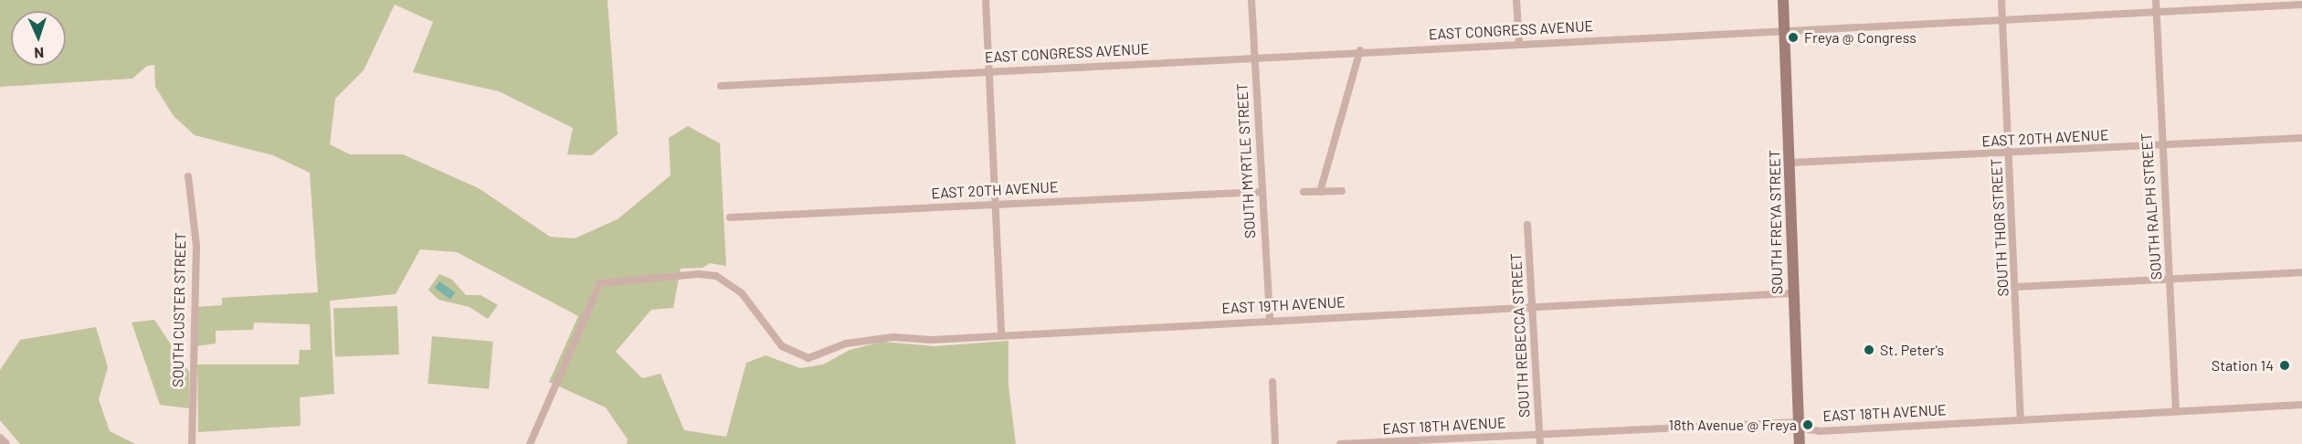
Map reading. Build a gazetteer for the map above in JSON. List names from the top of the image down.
{
  "streets": {
    "main road": ["SOUTH FREYA STREET"],
    "street": [
      "EAST CONGRESS AVENUE",
      "EAST 20TH AVENUE",
      "SOUTH MYRTLE STREET",
      "SOUTH RALPH STREET",
      "SOUTH THOR STREET",
      "EAST 19TH AVENUE",
      "SOUTH CUSTER STREET",
      "SOUTH REBECCA STREET",
      "EAST 18TH AVENUE"
    ]
  },
  "crossings": [
    ["EAST CONGRESS AVENUE", "SOUTH MYRTLE STREET"],
    ["EAST CONGRESS AVENUE", "SOUTH RALPH STREET"],
    ["EAST CONGRESS AVENUE", "SOUTH FREYA STREET"],
    ["EAST CONGRESS AVENUE", "SOUTH THOR STREET"],
    ["EAST 20TH AVENUE", "SOUTH MYRTLE STREET"],
    ["EAST 20TH AVENUE", "SOUTH RALPH STREET"],
    ["EAST 20TH AVENUE", "SOUTH FREYA STREET"],
    ["EAST 20TH AVENUE", "SOUTH THOR STREET"],
    ["SOUTH MYRTLE STREET", "EAST 19TH AVENUE"],
    ["SOUTH RALPH STREET", "EAST 18TH AVENUE"],
    ["SOUTH FREYA STREET", "EAST 19TH AVENUE"],
    ["SOUTH FREYA STREET", "EAST 18TH AVENUE"],
    ["SOUTH THOR STREET", "EAST 18TH AVENUE"],
    ["EAST 19TH AVENUE", "SOUTH REBECCA STREET"],
    ["SOUTH REBECCA STREET", "EAST 18TH AVENUE"]
  ],
  "places": [
    "Freya @ Congress",
    "St. Peter's",
    "Station 14",
    "18th Avenue @ Freya"
  ],
  "north": "bottom"
}
